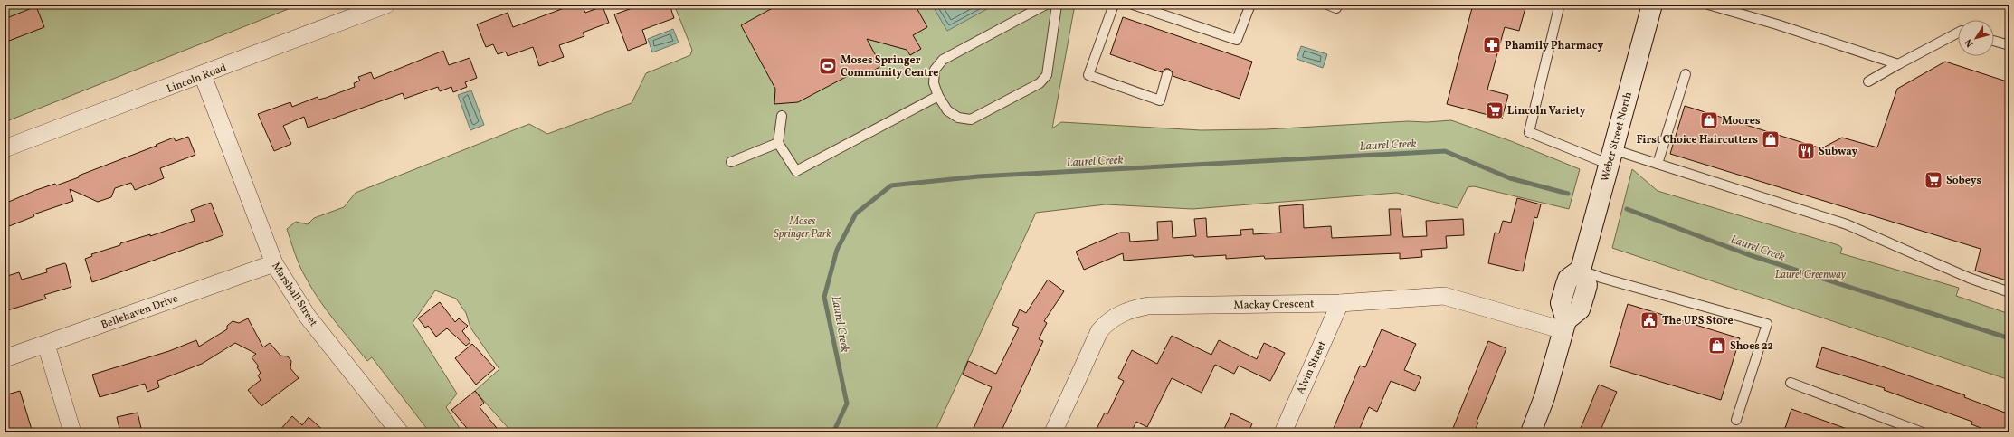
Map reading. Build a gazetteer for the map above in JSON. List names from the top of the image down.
{
  "streets": {
    "main road": ["Weber Street North"],
    "street": [
      "Lincoln Road",
      "Marshall Street",
      "Mackay Crescent",
      "Bellehaven Drive",
      "Alvin Street"
    ]
  },
  "crossings": [
    ["Lincoln Road", "Marshall Street"],
    ["Marshall Street", "Bellehaven Drive"],
    ["Mackay Crescent", "Alvin Street"]
  ],
  "water": ["Laurel Creek"],
  "parks": ["Moses Springer Park", "Laurel Greenway"],
  "places": {
    "pharmacy": ["Phamily Pharmacy"],
    "sports": ["Moses Springer Community Centre"],
    "supermarket": ["Lincoln Variety", "Sobeys"],
    "shop": ["Moores", "First Choice Haircutters", "Shoes 22"],
    "restaurant": ["Subway"],
    "public building": ["The UPS Store"]
  },
  "north": "bottom left"
}
